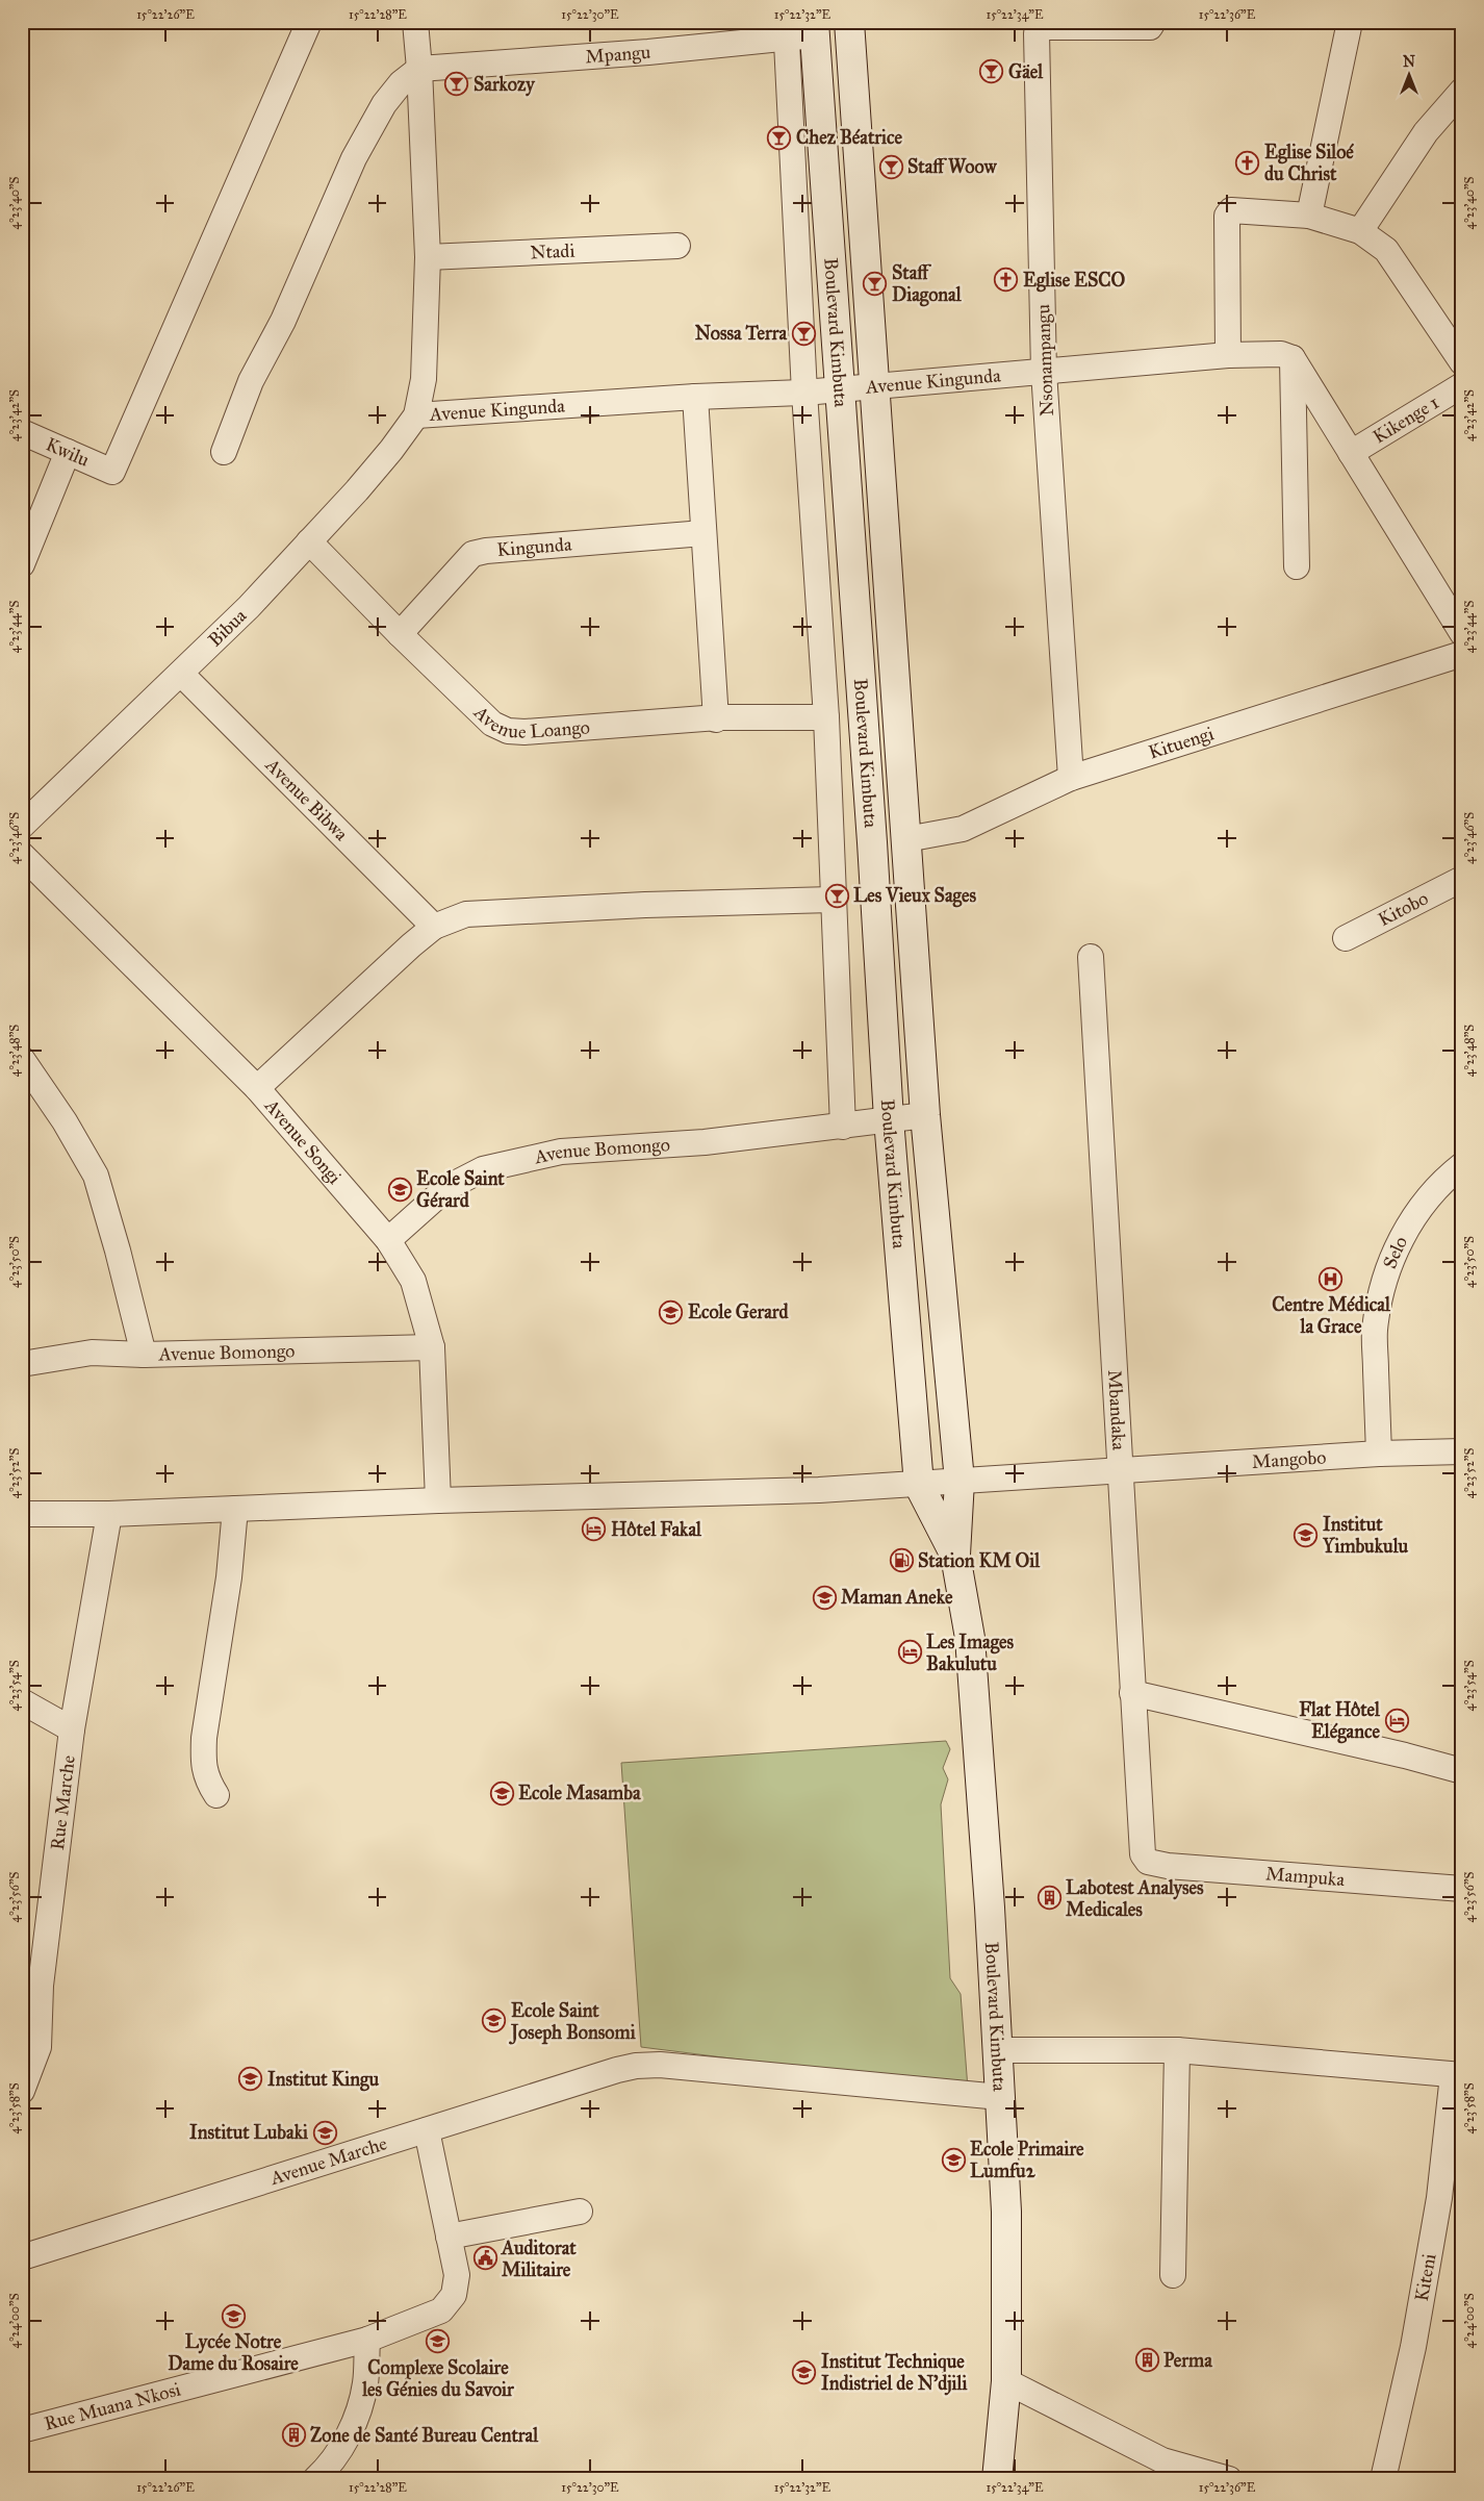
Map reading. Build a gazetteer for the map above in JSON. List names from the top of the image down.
{
  "streets": {
    "street": [
      "Mpangu",
      "Ntadi",
      "Boulevard Kimbuta",
      "Nsonampangu",
      "Avenue Kingunda",
      "Kikenge 1",
      "Kwilu",
      "Kingunda",
      "Bibua",
      "Avenue Loango",
      "Kituengi",
      "Avenue Bibwa",
      "Kitobo",
      "Avenue Songi",
      "Avenue Bomongo",
      "Selo",
      "Mbandaka",
      "Mangobo",
      "Rue Marche",
      "Mampuka",
      "Avenue Marche",
      "Kiteni",
      "Rue Muana Nkosi"
    ]
  },
  "crossings": [
    ["Mpangu", "Boulevard Kimbuta"],
    ["Boulevard Kimbuta", "Avenue Kingunda"],
    ["Boulevard Kimbuta", "Kituengi"],
    ["Boulevard Kimbuta", "Avenue Bomongo"],
    ["Boulevard Kimbuta", "Mangobo"],
    ["Boulevard Kimbuta", "Avenue Marche"],
    ["Nsonampangu", "Avenue Kingunda"],
    ["Nsonampangu", "Kituengi"],
    ["Avenue Kingunda", "Bibua"],
    ["Kingunda", "Avenue Loango"],
    ["Bibua", "Avenue Loango"],
    ["Bibua", "Avenue Bibwa"],
    ["Avenue Songi", "Avenue Bomongo"],
    ["Avenue Songi", "Mangobo"],
    ["Selo", "Mangobo"],
    ["Mbandaka", "Mangobo"],
    ["Mbandaka", "Mampuka"],
    ["Mangobo", "Rue Marche"],
    ["Avenue Marche", "Rue Muana Nkosi"]
  ],
  "places": {
    "bar": [
      "Gäel",
      "Sarkozy",
      "Chez Béatrice",
      "Staff Woow",
      "Staff Diagonal",
      "Nossa Terra",
      "Les Vieux Sages"
    ],
    "church": ["Eglise Siloé du Christ", "Eglise ESCO"],
    "school or university": [
      "Ecole Saint Gérard",
      "Ecole Gerard",
      "Institut Yimbukulu",
      "Maman Aneke",
      "Ecole Masamba",
      "Ecole Saint Joseph Bonsomi",
      "Institut Kingu",
      "Institut Lubaki",
      "Ecole Primaire Lumfu2",
      "Lycée Notre Dame du Rosaire",
      "Complexe Scolaire les Génies du Savoir",
      "Institut Technique Indistriel de N'djili"
    ],
    "hospital": ["Centre Médical la Grace"],
    "hotel": ["Hôtel Fakal", "Les Images Bakulutu", "Flat Hôtel Elégance"],
    "fuel station": ["Station KM Oil"],
    "building": ["Labotest Analyses Medicales", "Perma", "Zone de Santé Bureau Central"],
    "public building": ["Auditorat Militaire"]
  },
  "north": "top",
  "coordinates": [
    "15°22'26\"E",
    "15°22'28\"E",
    "15°22'30\"E",
    "15°22'32\"E",
    "15°22'34\"E",
    "15°22'36\"E",
    "4°23'40\"S",
    "4°23'42\"S",
    "4°23'44\"S",
    "4°23'46\"S",
    "4°23'48\"S",
    "4°23'50\"S",
    "4°23'52\"S",
    "4°23'54\"S",
    "4°23'56\"S",
    "4°23'58\"S",
    "4°24'00\"S"
  ]
}
